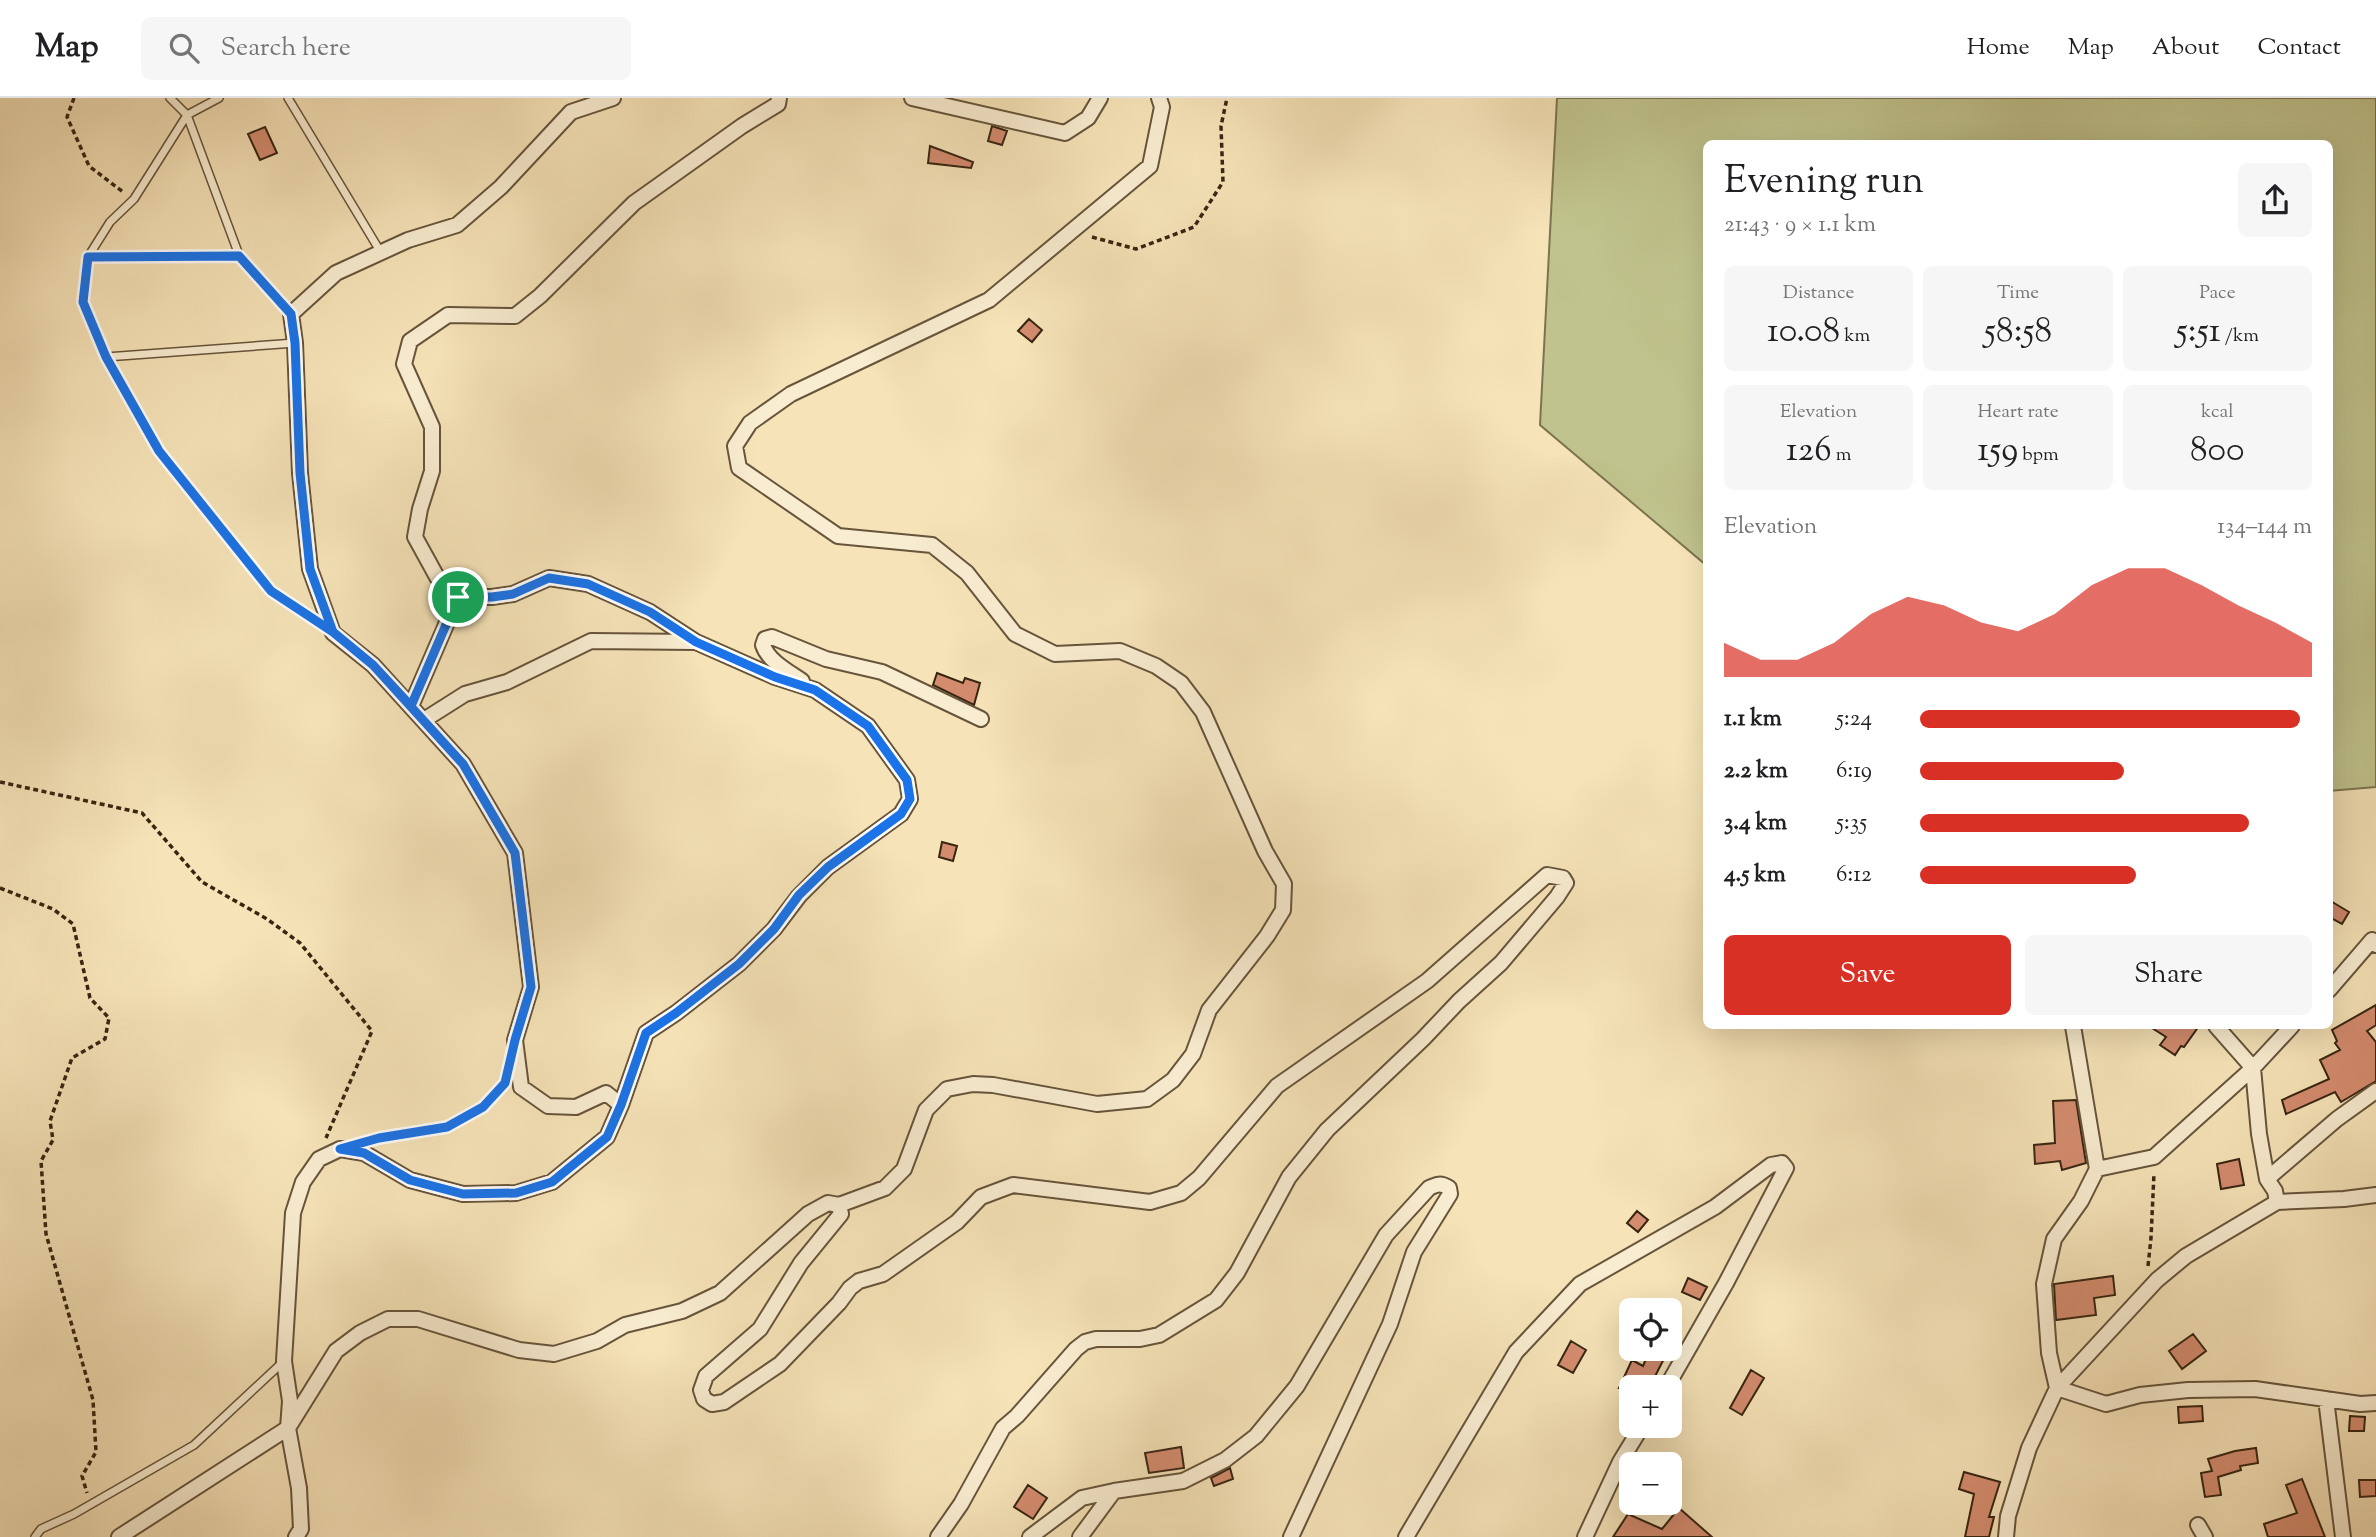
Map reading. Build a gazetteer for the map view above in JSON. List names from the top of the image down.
{
  "page": {
    "header": "Map",
    "search": "Search here",
    "nav": [
      "Home",
      "Map",
      "About",
      "Contact"
    ],
    "heading": ["Evening run", "21:43 · 9 × 1.1 km"],
    "stats": [
      ["Distance", "10.08 km"],
      ["Time", "58:58"],
      ["Pace", "5:51 /km"],
      ["Elevation", "126 m"],
      ["Heart rate", "159 bpm"],
      ["kcal", "800"]
    ],
    "chart": ["Elevation", "134–144 m"],
    "list": [
      {
        "name": "1.1 km",
        "note": "5:24"
      },
      {
        "name": "2.2 km",
        "note": "6:19"
      },
      {
        "name": "3.4 km",
        "note": "5:35"
      },
      {
        "name": "4.5 km",
        "note": "6:12"
      }
    ],
    "buttons": ["Save", "Share"],
    "map_buttons": ["+", "−"]
  }
}
